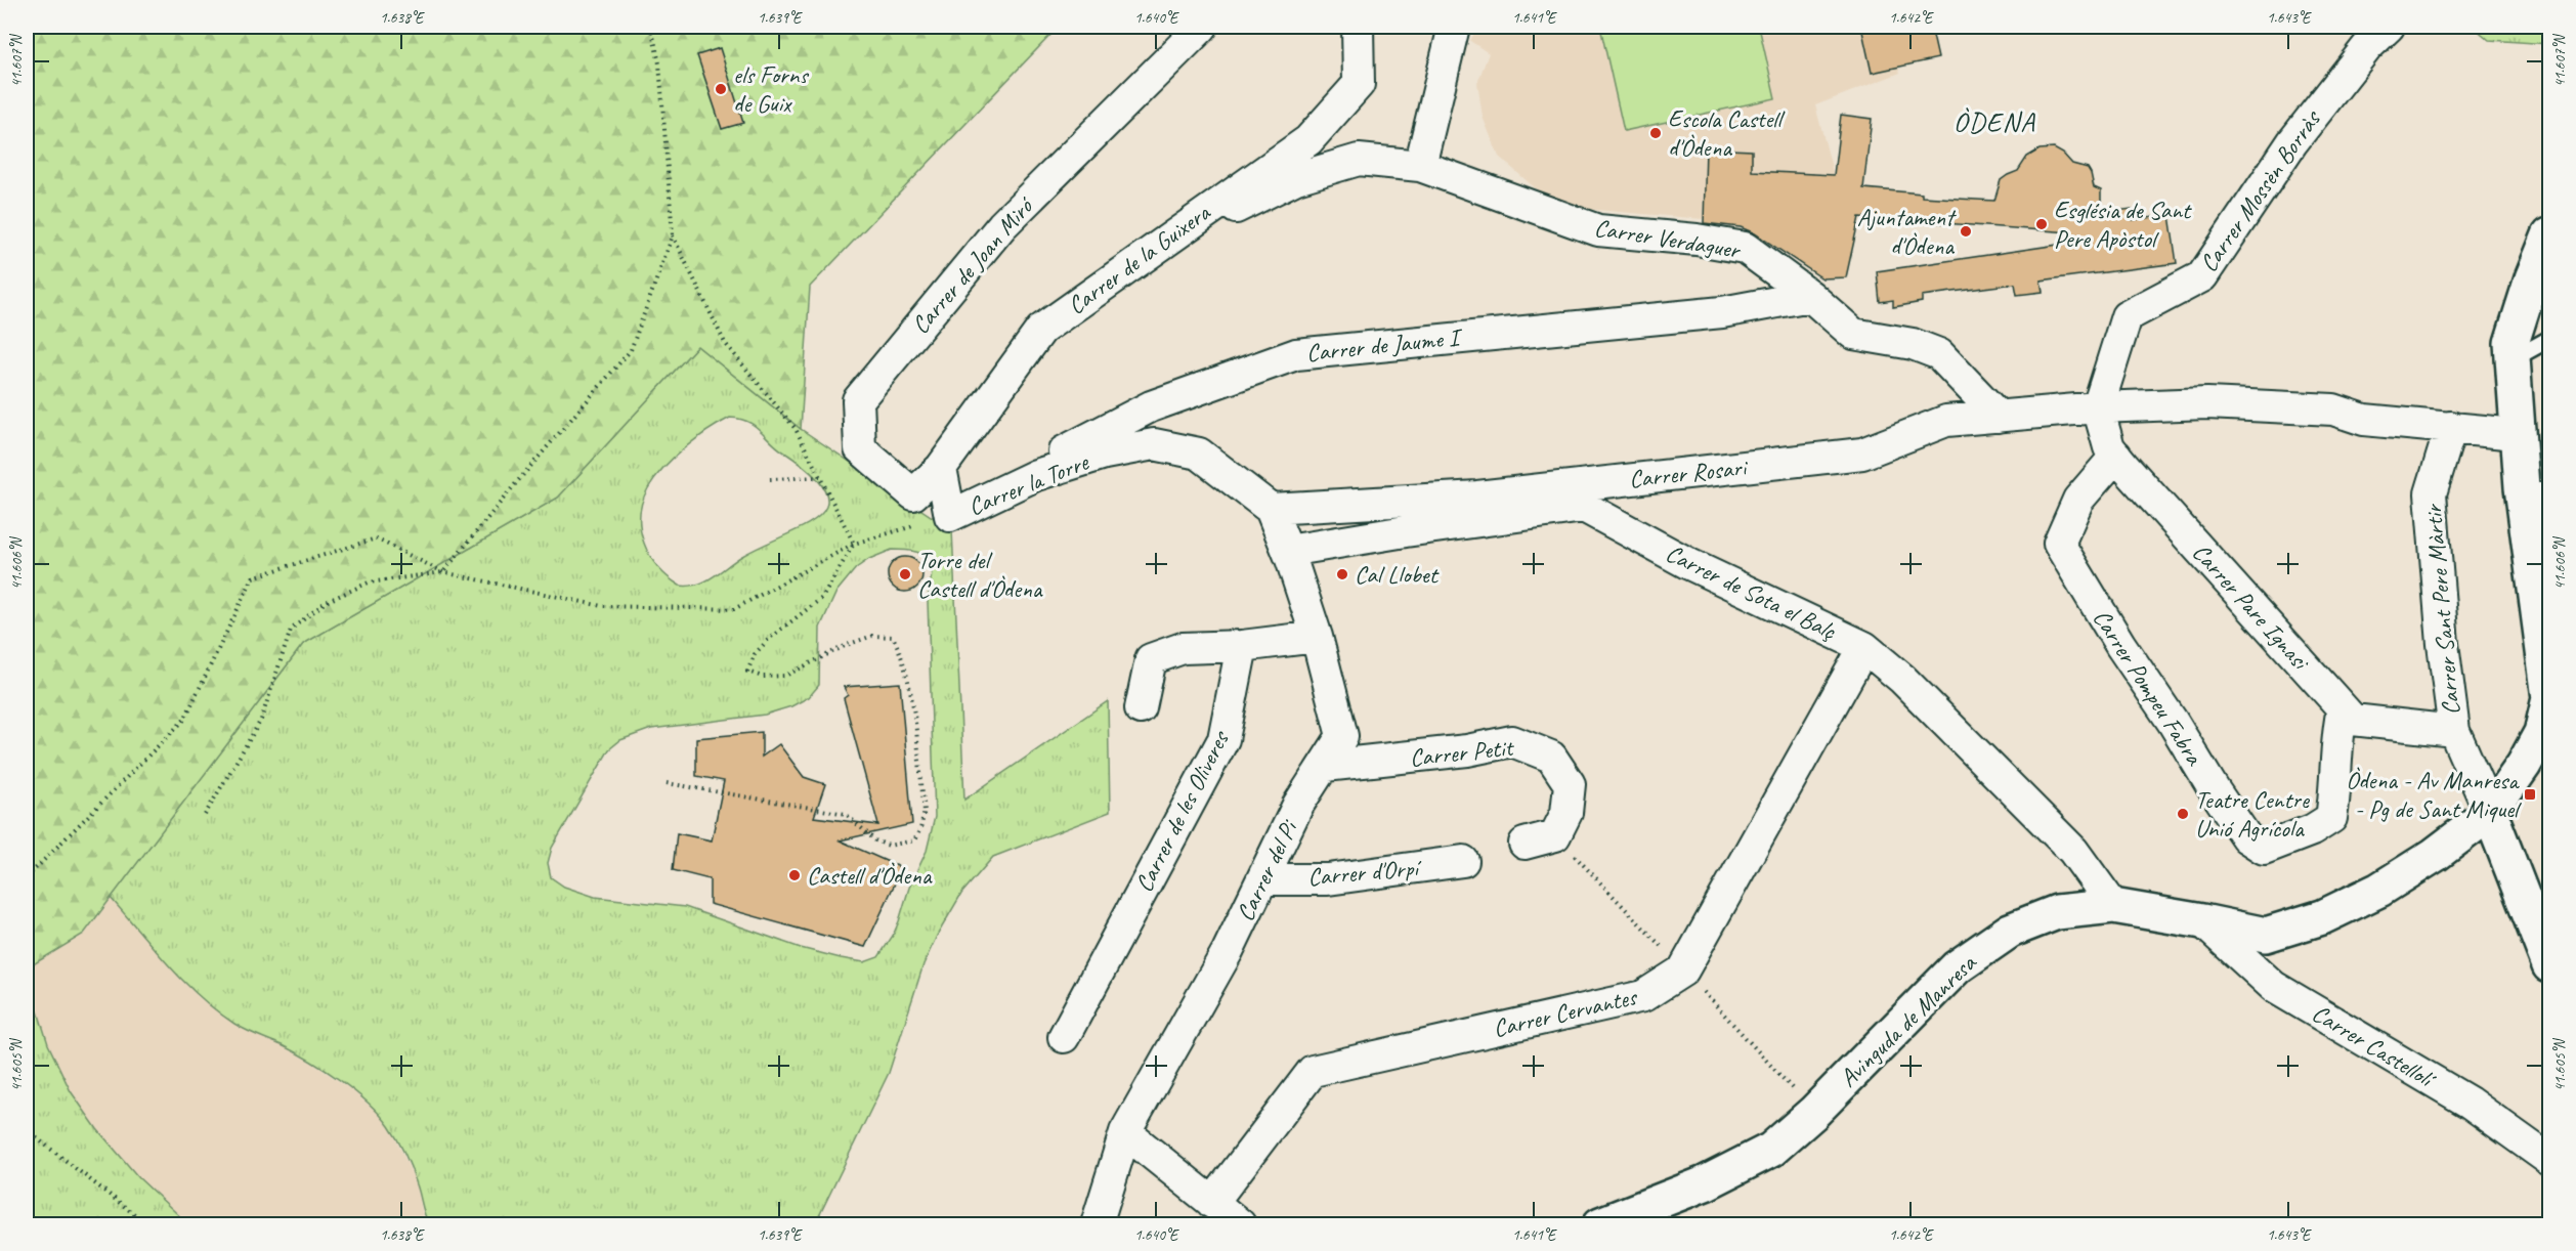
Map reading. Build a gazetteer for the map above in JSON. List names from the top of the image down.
{
  "streets": {
    "street": [
      "Carrer Mossèn Borràs",
      "Carrer Verdaguer",
      "Carrer de la Guixera",
      "Carrer de Joan Miró",
      "Carrer de Jaume I",
      "Carrer Rosari",
      "Carrer la Torre",
      "Carrer de Sota el Balç",
      "Carrer Pare Ignasi",
      "Carrer Sant Pere Màrtir",
      "Carrer Pompeu Fabra",
      "Carrer Petit",
      "Carrer de les Oliveres",
      "Carrer del Pi",
      "Carrer d'Orpí",
      "Carrer Cervantes",
      "Avinguda de Manresa",
      "Carrer Castellolí"
    ]
  },
  "crossings": [
    ["Carrer Mossèn Borràs", "Carrer Rosari"],
    ["Carrer Mossèn Borràs", "Carrer Pare Ignasi"],
    ["Carrer Verdaguer", "Carrer de la Guixera"],
    ["Carrer Verdaguer", "Carrer de Jaume I"],
    ["Carrer Verdaguer", "Carrer Rosari"],
    ["Carrer de la Guixera", "Carrer de Joan Miró"],
    ["Carrer de Jaume I", "Carrer la Torre"],
    ["Carrer Rosari", "Carrer la Torre"],
    ["Carrer Rosari", "Carrer Pare Ignasi"],
    ["Carrer Rosari", "Carrer del Pi"],
    ["Carrer la Torre", "Carrer del Pi"],
    ["Carrer de Sota el Balç", "Carrer del Pi"],
    ["Carrer de Sota el Balç", "Carrer Cervantes"],
    ["Carrer de Sota el Balç", "Avinguda de Manresa"],
    ["Carrer Pare Ignasi", "Carrer Sant Pere Màrtir"],
    ["Carrer Pare Ignasi", "Carrer Pompeu Fabra"],
    ["Carrer Sant Pere Màrtir", "Avinguda de Manresa"],
    ["Carrer Petit", "Carrer del Pi"],
    ["Carrer del Pi", "Carrer d'Orpí"],
    ["Avinguda de Manresa", "Carrer Castellolí"]
  ],
  "districts": ["ÒDENA"],
  "places": {
    "other": [
      "els Forns de Guix",
      "Escola Castell d'Òdena",
      "Església de Sant Pere Apòstol",
      "Ajuntament d'Òdena",
      "Torre del Castell d'Òdena",
      "Cal Llobet",
      "Teatre Centre Unió Agrícola",
      "Castell d'Òdena"
    ],
    "transit": ["Òdena - Av Manresa - Pg de Sant Miquel"]
  },
  "coordinates": [
    "1.638°E",
    "1.639°E",
    "1.640°E",
    "1.641°E",
    "1.642°E",
    "1.643°E",
    "41.607°N",
    "41.606°N",
    "41.605°N"
  ]
}
